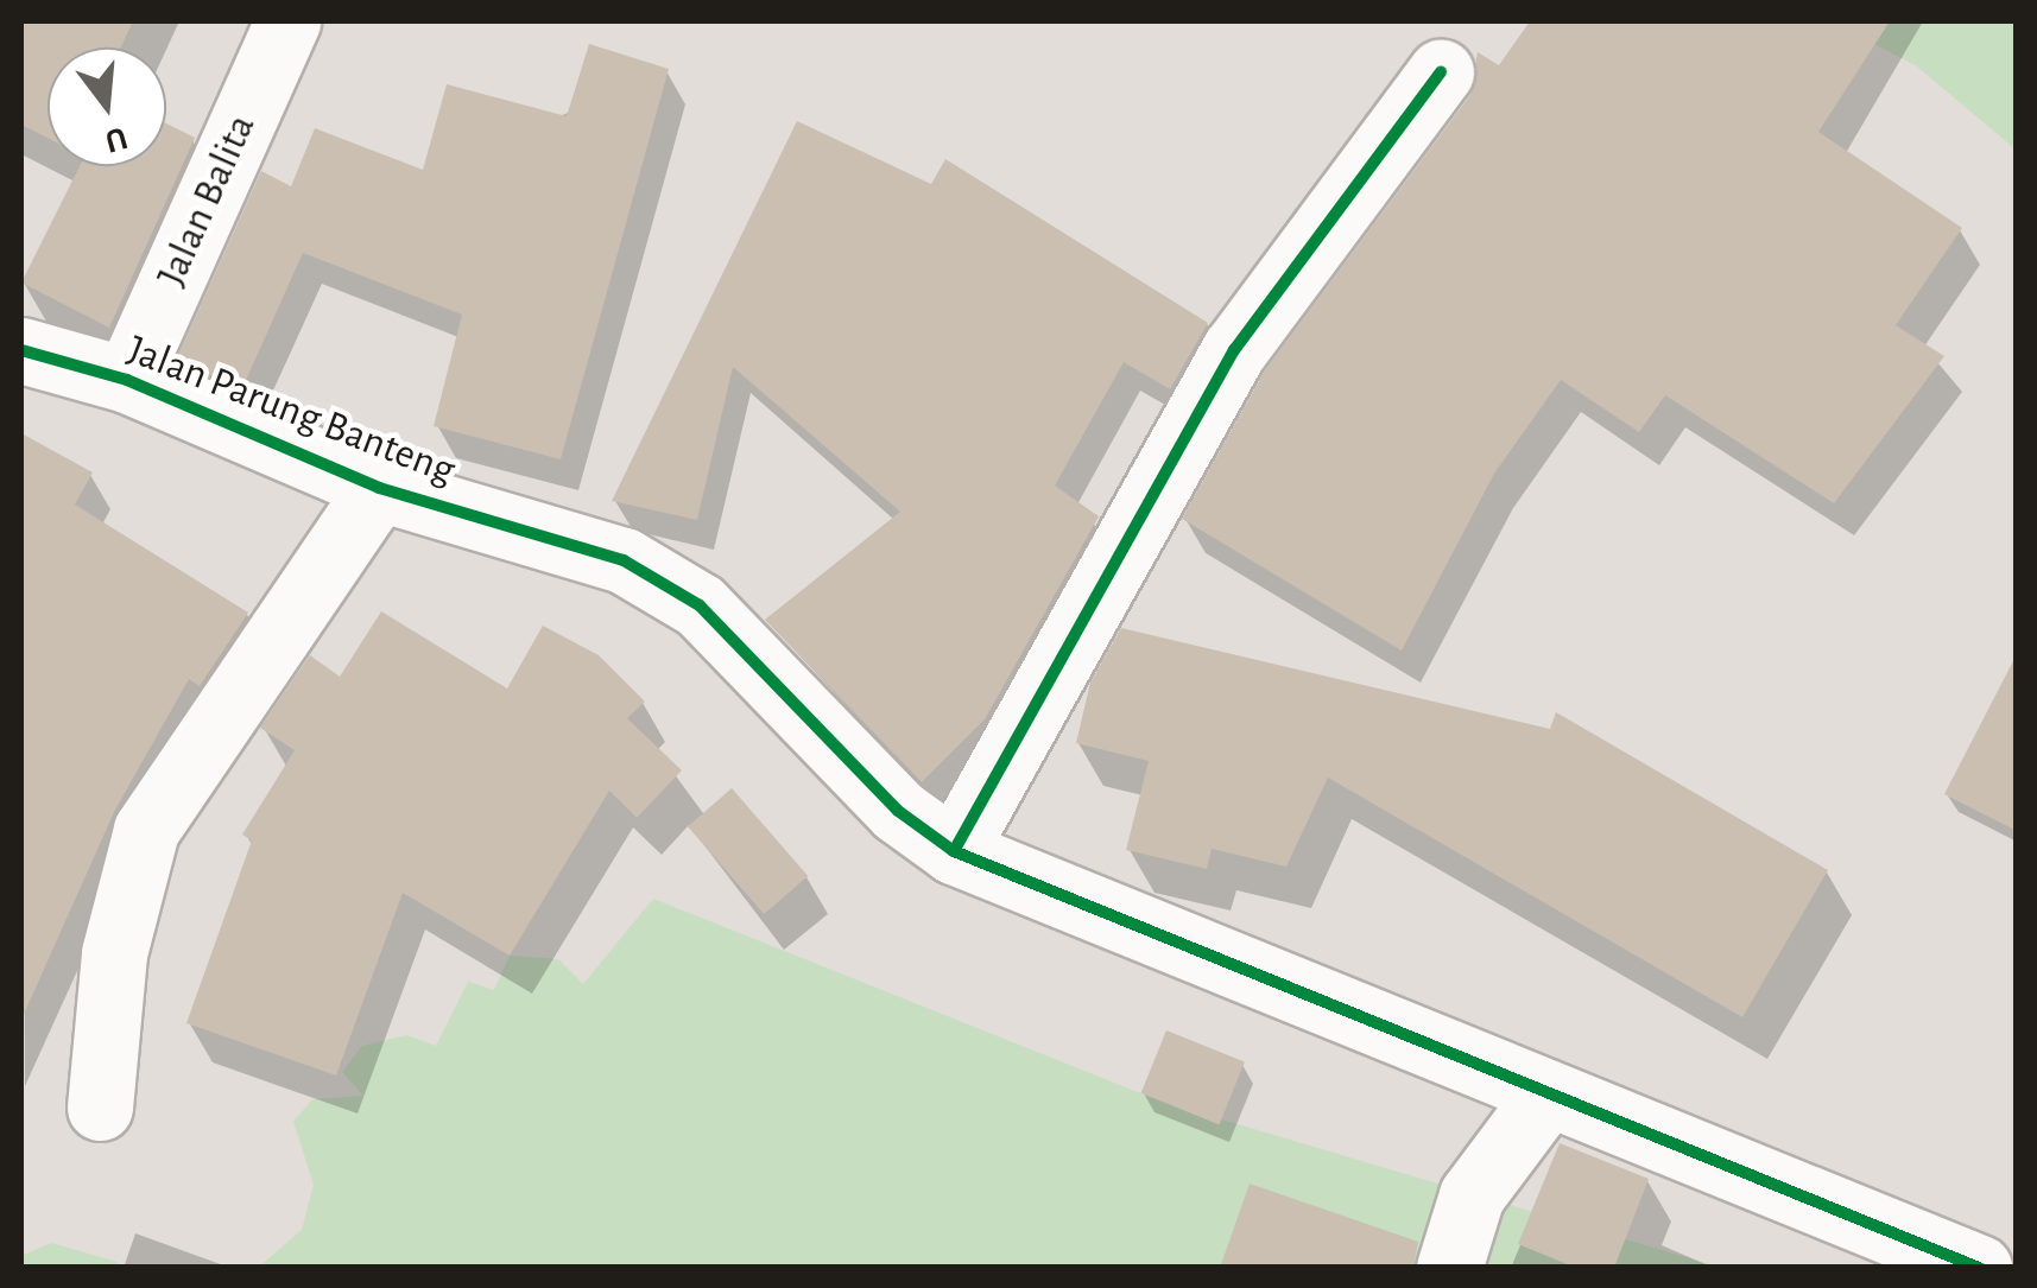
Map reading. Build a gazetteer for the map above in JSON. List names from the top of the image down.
{
  "streets": {
    "street": ["Jalan Balita", "Jalan Parung Banteng"]
  },
  "crossings": [
    ["Jalan Balita", "Jalan Parung Banteng"]
  ],
  "north": "bottom"
}
